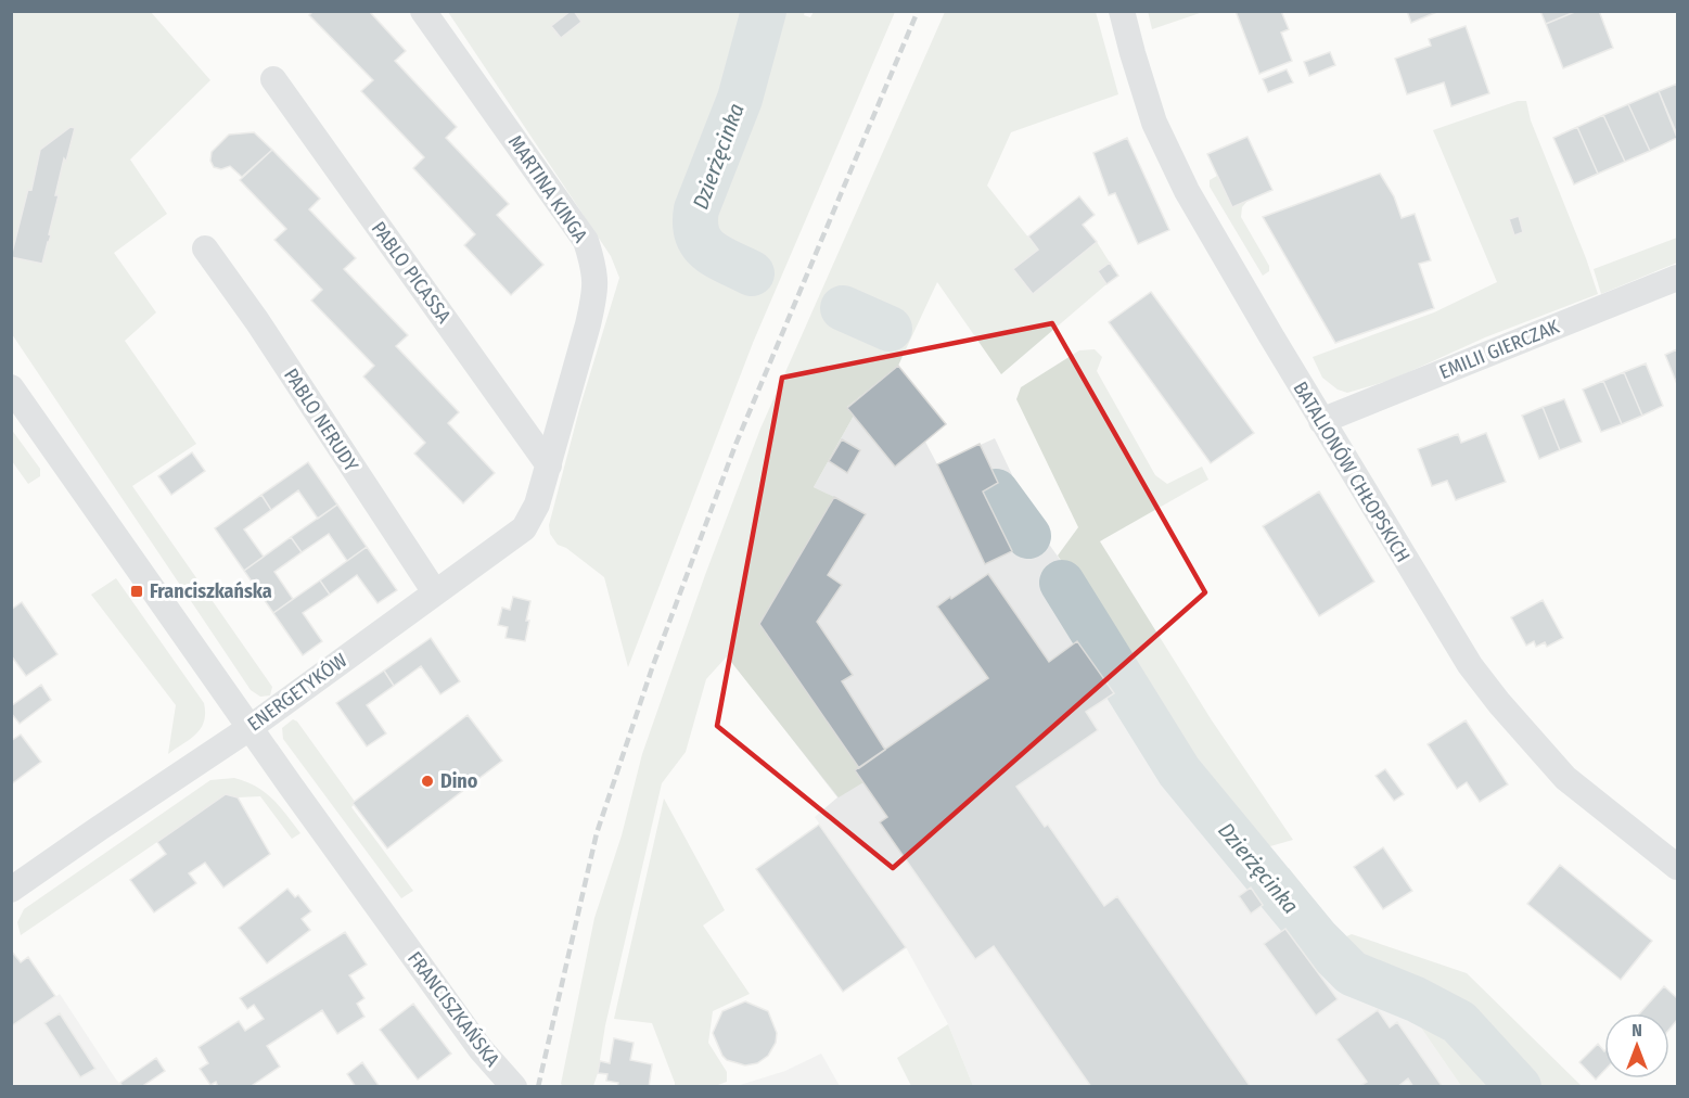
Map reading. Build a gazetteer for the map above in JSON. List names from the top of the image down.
{
  "streets": {
    "street": [
      "MARTINA KINGA",
      "PABLO PICASSA",
      "EMILII GIERCZAK",
      "PABLO NERUDY",
      "BATALIONÓW CHŁOPSKICH",
      "ENERGETYKÓW",
      "FRANCISZKAŃSKA"
    ]
  },
  "crossings": [
    ["MARTINA KINGA", "PABLO PICASSA"],
    ["MARTINA KINGA", "ENERGETYKÓW"],
    ["PABLO PICASSA", "ENERGETYKÓW"],
    ["EMILII GIERCZAK", "BATALIONÓW CHŁOPSKICH"],
    ["PABLO NERUDY", "ENERGETYKÓW"],
    ["ENERGETYKÓW", "FRANCISZKAŃSKA"]
  ],
  "water": ["Dzierżęcinka"],
  "places": {
    "transit": ["Franciszkańska"],
    "other": ["Dino"]
  },
  "north": "top"
}
